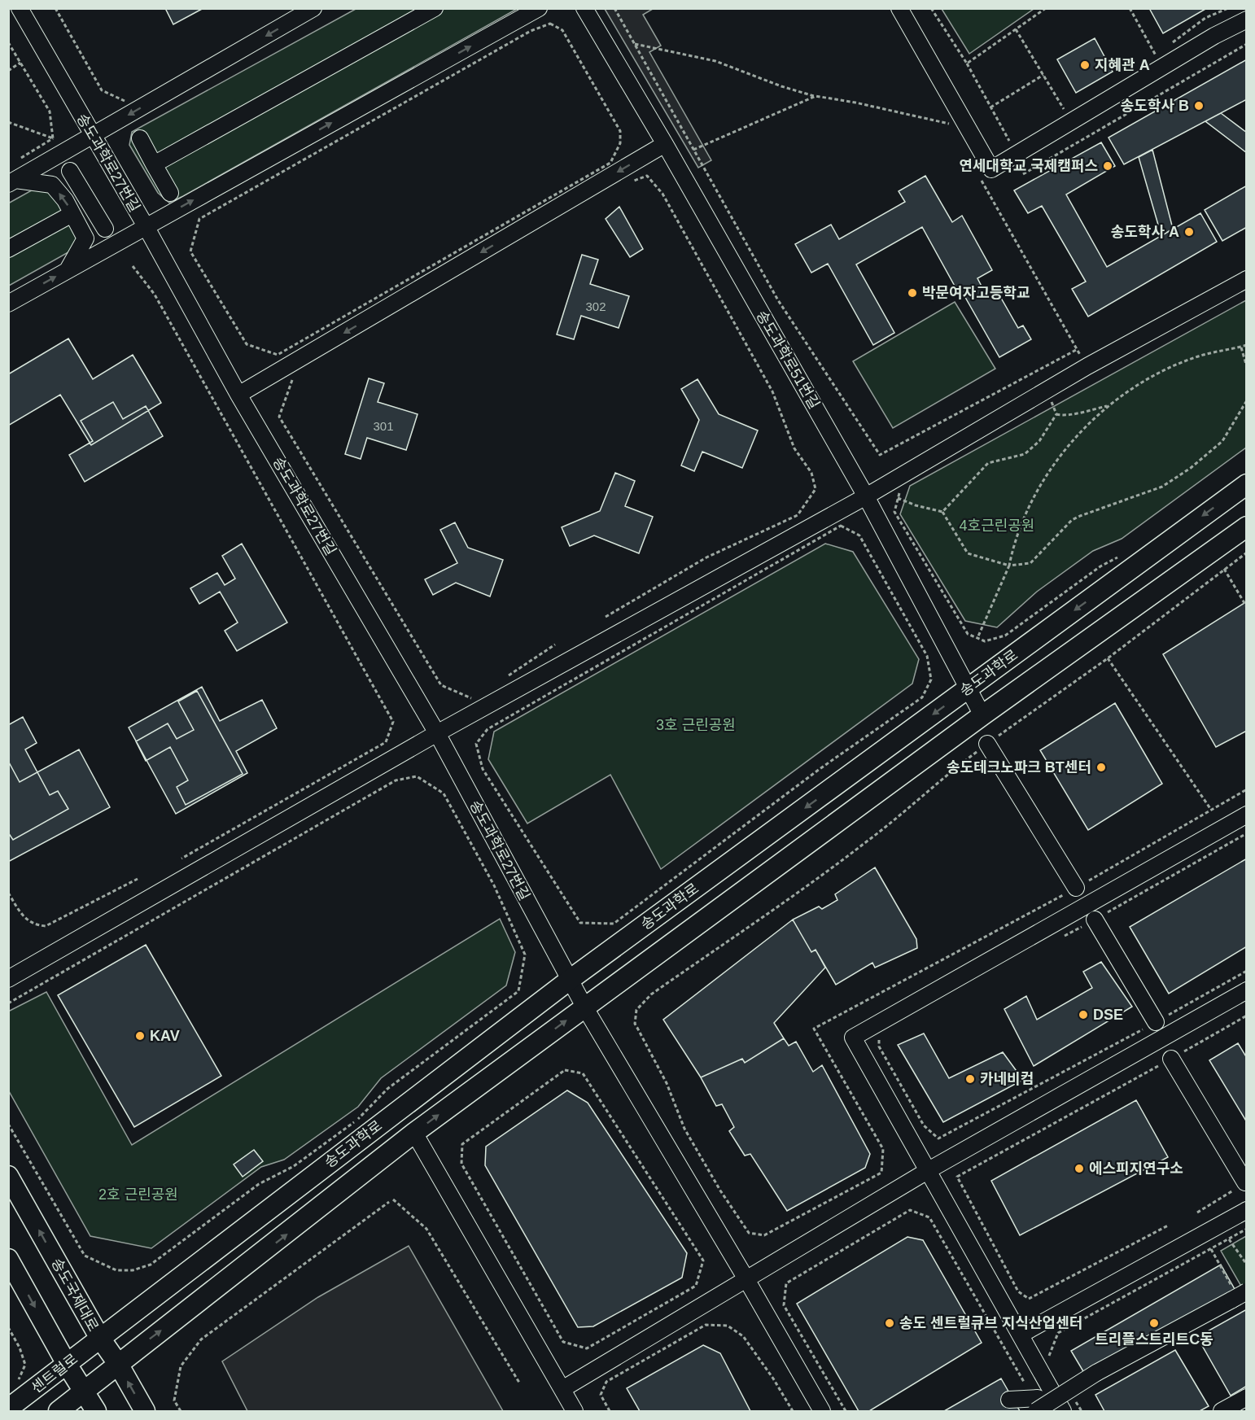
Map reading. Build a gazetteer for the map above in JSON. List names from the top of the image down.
{
  "streets": {
    "main road": ["송도과학로", "송도국제대로", "센트럴로"],
    "street": ["송도과학로27번길", "송도과학로51번길"]
  },
  "crossings": [
    ["송도과학로27번길", "송도과학로"],
    ["송도과학로51번길", "송도과학로"],
    ["송도과학로", "송도국제대로"],
    ["송도과학로", "센트럴로"],
    ["송도국제대로", "센트럴로"]
  ],
  "parks": ["4호근린공원", "3호 근린공원", "2호 근린공원"],
  "places": [
    "지혜관 A",
    "송도학사 B",
    "연세대학교 국제캠퍼스",
    "송도학사 A",
    "박문여자고등학교",
    "송도테크노파크 BT센터",
    "DSE",
    "KAV",
    "카네비컴",
    "에스피지연구소",
    "송도 센트럴큐브 지식산업센터",
    "트리플스트리트C동"
  ],
  "house_numbers": ["302", "301"]
}
